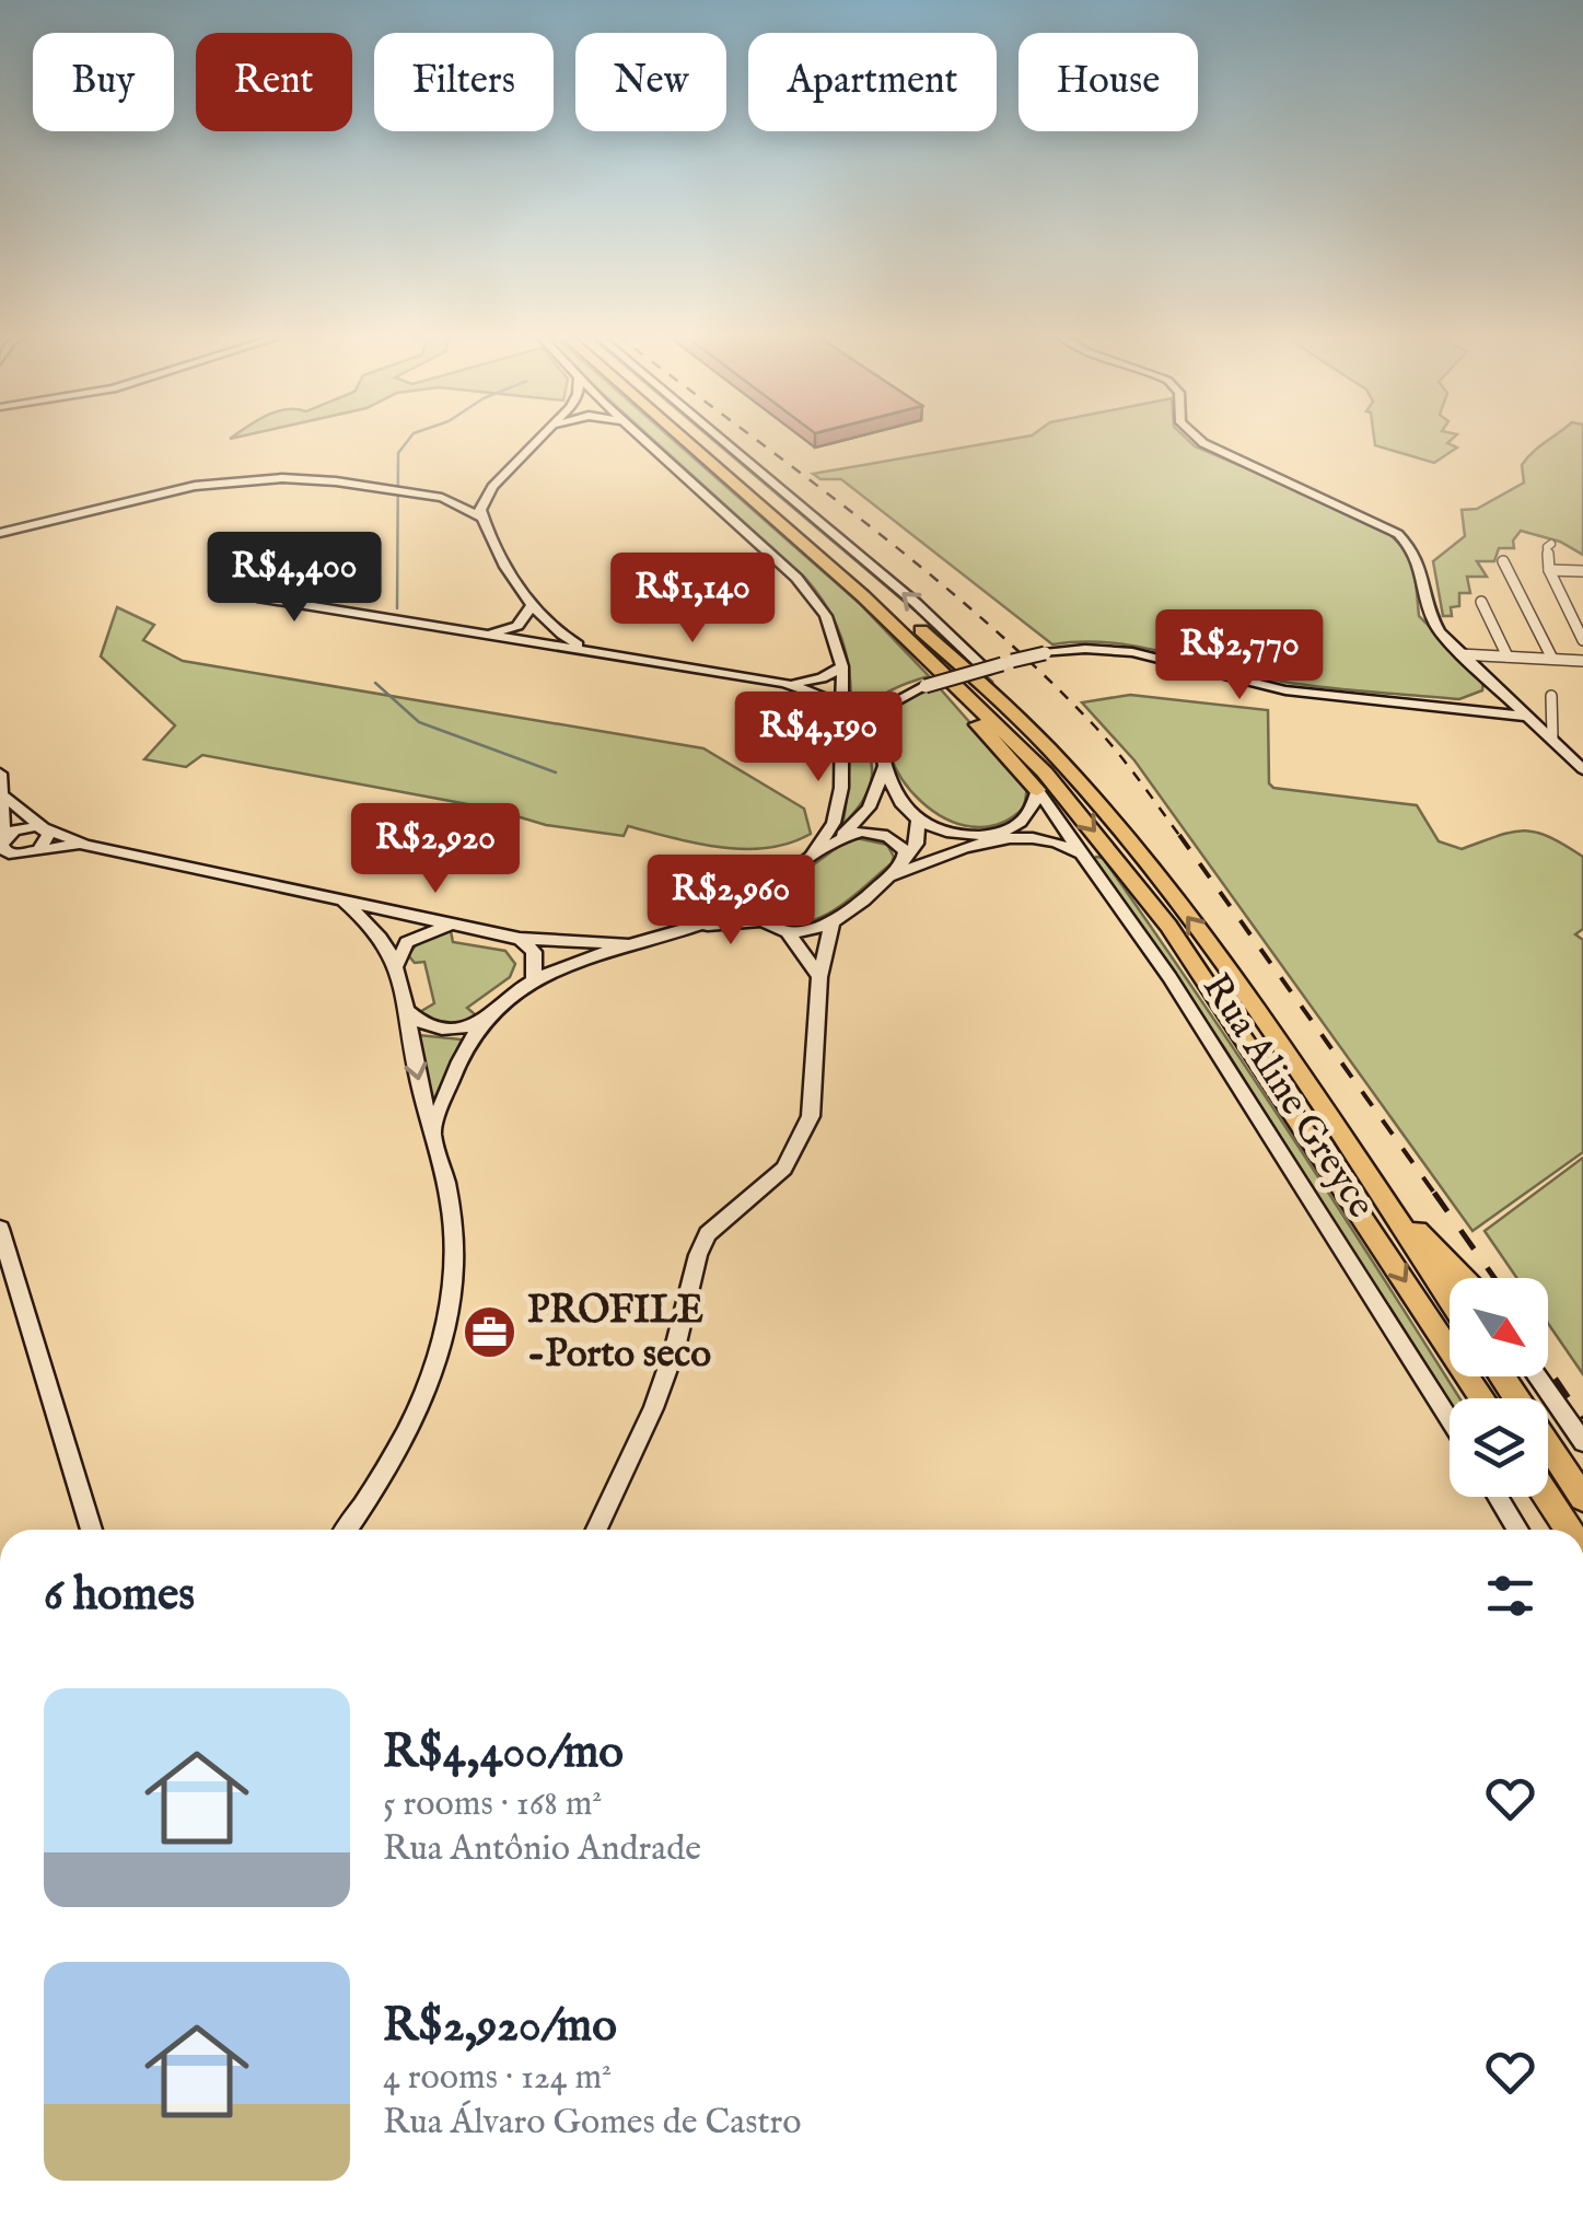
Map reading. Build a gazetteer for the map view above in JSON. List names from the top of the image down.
{
  "streets": {
    "main road": ["Rua Aline Greyce"]
  },
  "places": {
    "office": ["PROFILE -Porto seco"]
  },
  "north": "bottom right",
  "page": {
    "chip": [
      "Buy",
      "Rent",
      "Filters",
      "New",
      "Apartment",
      "House"
    ],
    "price": [
      "R$4,400",
      "R$1,140",
      "R$2,770",
      "R$4,190",
      "R$2,920",
      "R$2,960"
    ],
    "heading": "6 homes",
    "list": [
      {
        "name": "R$4,400/mo",
        "note": "5 rooms · 168 m² · Rua Antônio Andrade"
      },
      {
        "name": "R$2,920/mo",
        "note": "4 rooms · 124 m² · Rua Álvaro Gomes de Castro"
      }
    ]
  }
}
